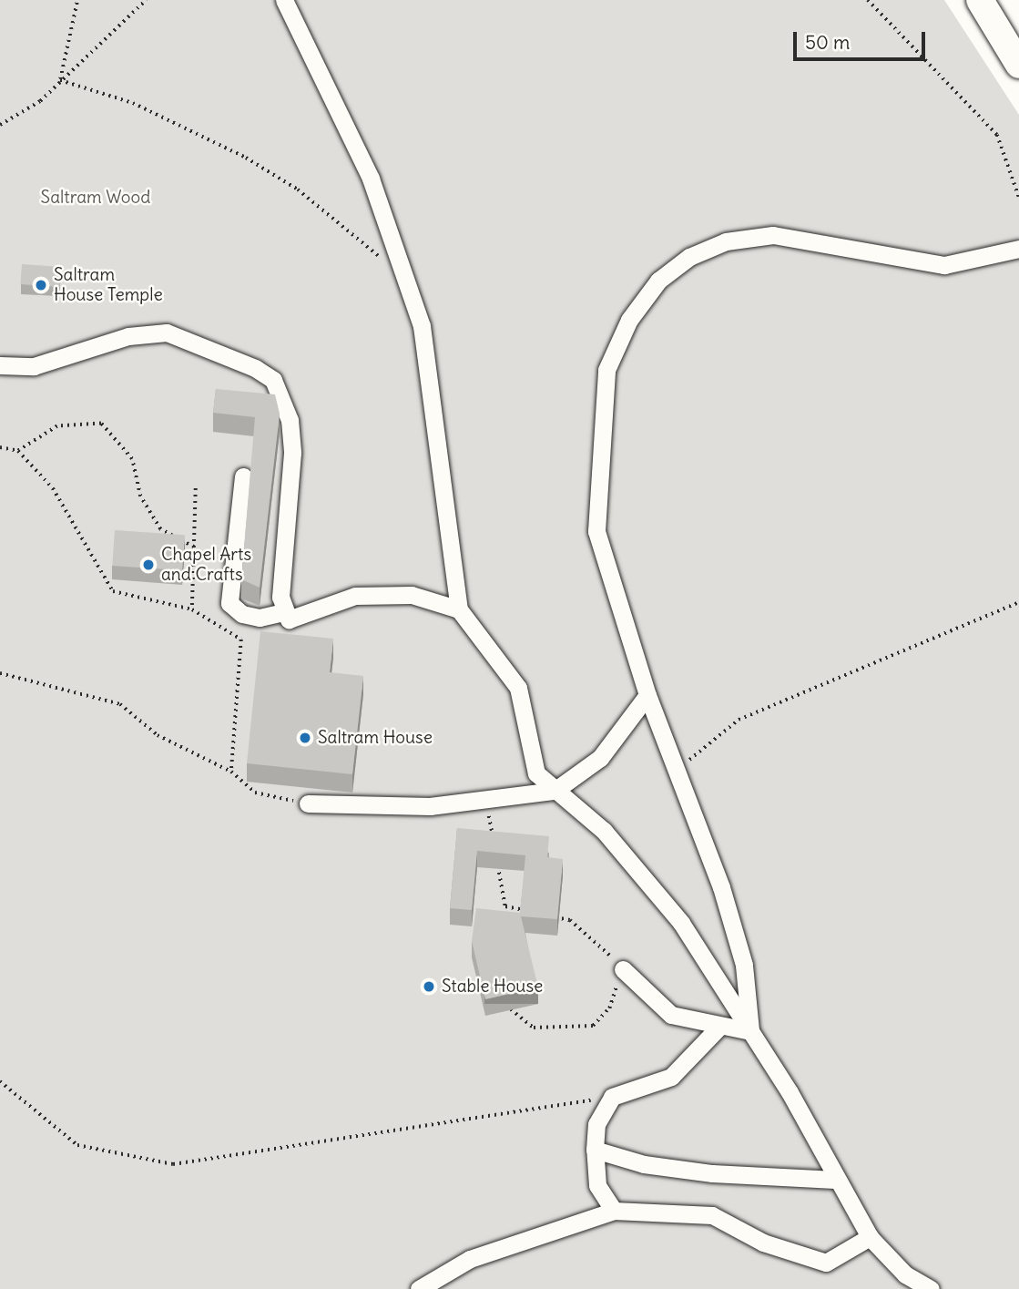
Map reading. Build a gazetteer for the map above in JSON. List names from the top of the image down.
{
  "parks": ["Saltram Wood"],
  "places": [
    "Saltram House Temple",
    "Chapel Arts and Crafts",
    "Saltram House",
    "Stable House"
  ],
  "scale_bar": "50 m"
}
